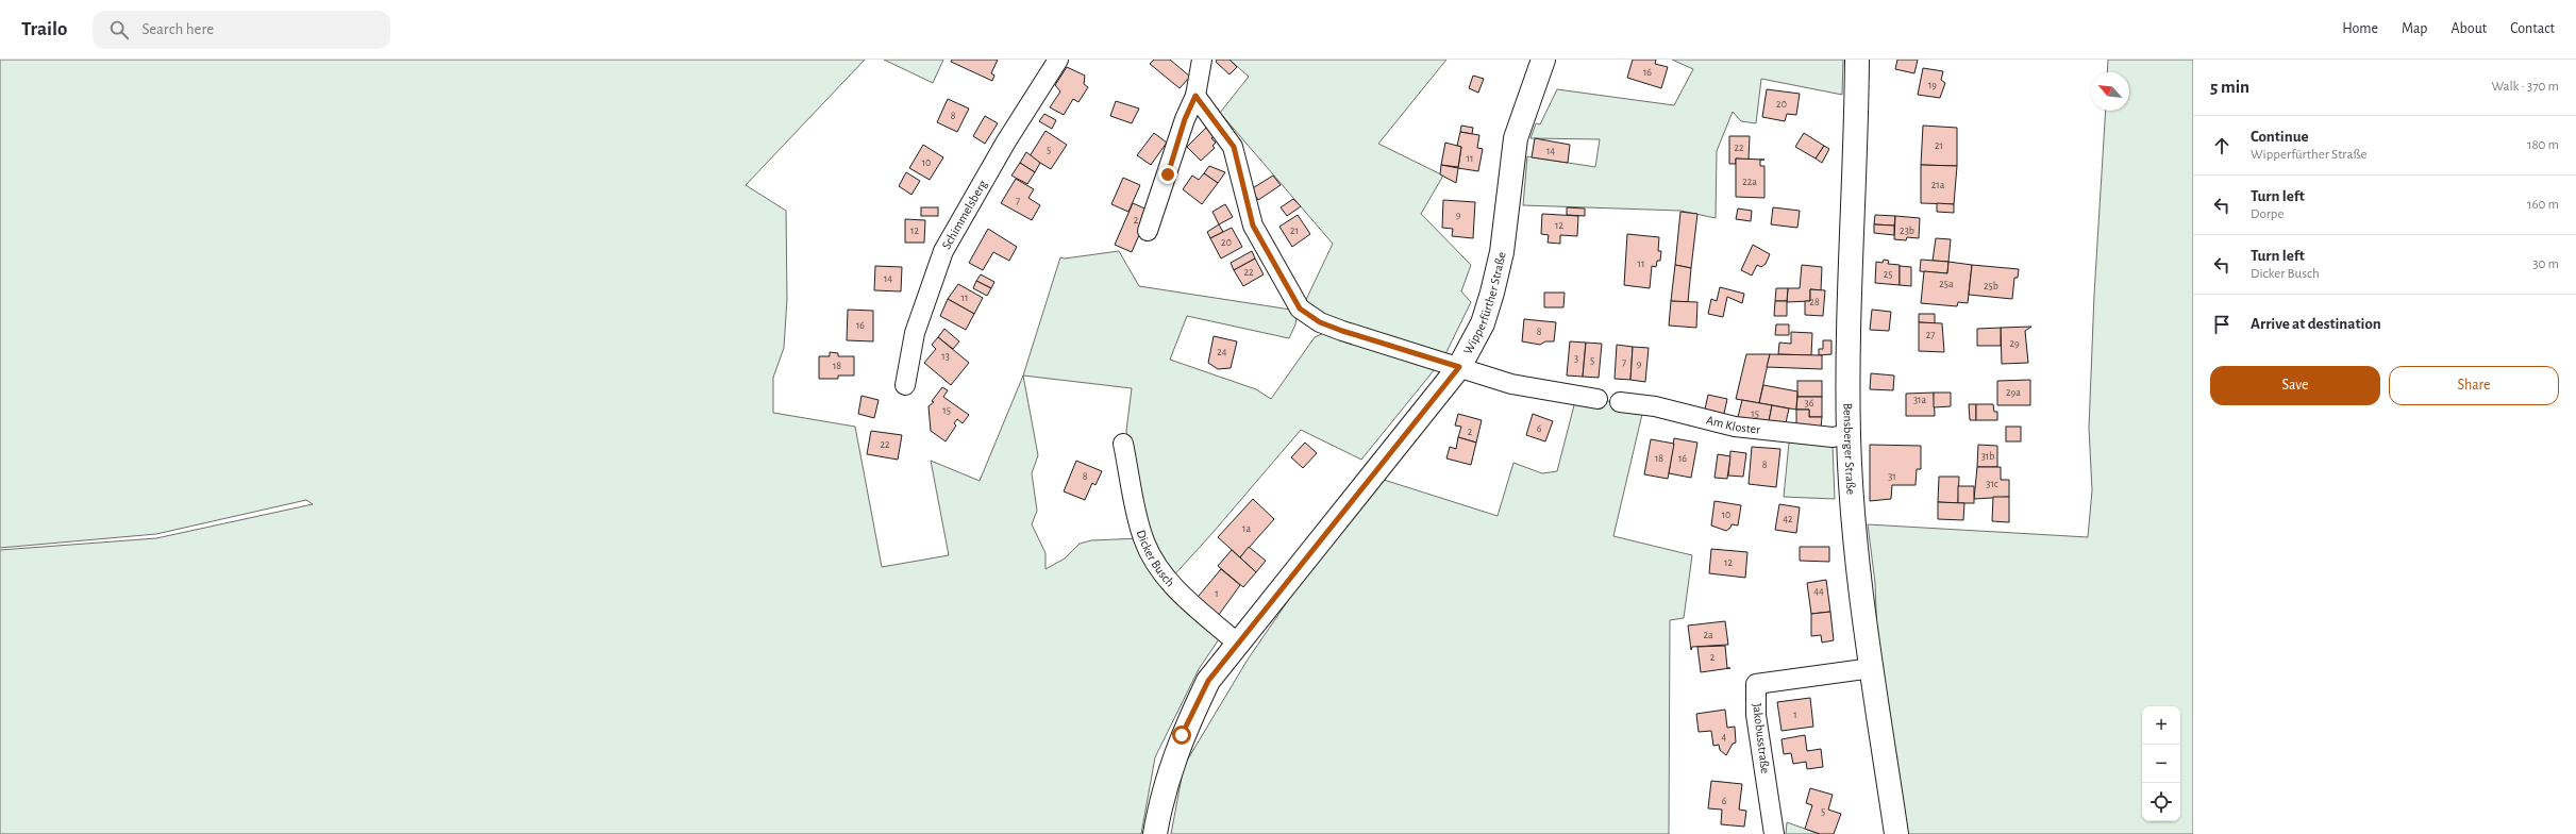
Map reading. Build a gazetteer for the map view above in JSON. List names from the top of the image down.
{
  "streets": {
    "main road": ["Wipperfürther Straße", "Bensberger Straße"],
    "street": [
      "Schimmelsberg",
      "Am Kloster",
      "Dicker Busch",
      "Jakobusstraße"
    ]
  },
  "crossings": [
    ["Wipperfürther Straße", "Dicker Busch"],
    ["Am Kloster", "Bensberger Straße"],
    ["Bensberger Straße", "Jakobusstraße"]
  ],
  "house_numbers": [
    "16",
    "19",
    "20",
    "8",
    "21",
    "22",
    "5",
    "14",
    "11",
    "10",
    "22a",
    "21a",
    "7",
    "9",
    "2",
    "12",
    "12",
    "21",
    "23b",
    "20",
    "11",
    "22",
    "25",
    "14",
    "25a",
    "25b",
    "11",
    "28",
    "16",
    "8",
    "27",
    "29",
    "24",
    "13",
    "3",
    "5",
    "7",
    "9",
    "18",
    "29a",
    "31a",
    "36",
    "15",
    "15",
    "6",
    "2",
    "22",
    "31b",
    "18",
    "16",
    "8",
    "8",
    "31",
    "31c",
    "10",
    "42",
    "1a",
    "12",
    "44",
    "1",
    "2a",
    "2",
    "1",
    "4",
    "6",
    "5"
  ],
  "north": "top left",
  "page": {
    "header": "Trailo",
    "search": "Search here",
    "nav": [
      "Home",
      "Map",
      "About",
      "Contact"
    ],
    "heading": ["5 min", "Walk · 370 m"],
    "list": [
      ["Continue", "Wipperfürther Straße", "180 m"],
      ["Turn left", "Dorpe", "160 m"],
      ["Turn left", "Dicker Busch", "30 m"],
      "Arrive at destination"
    ],
    "buttons": ["Save", "Share"],
    "map_buttons": ["+", "−"]
  }
}
